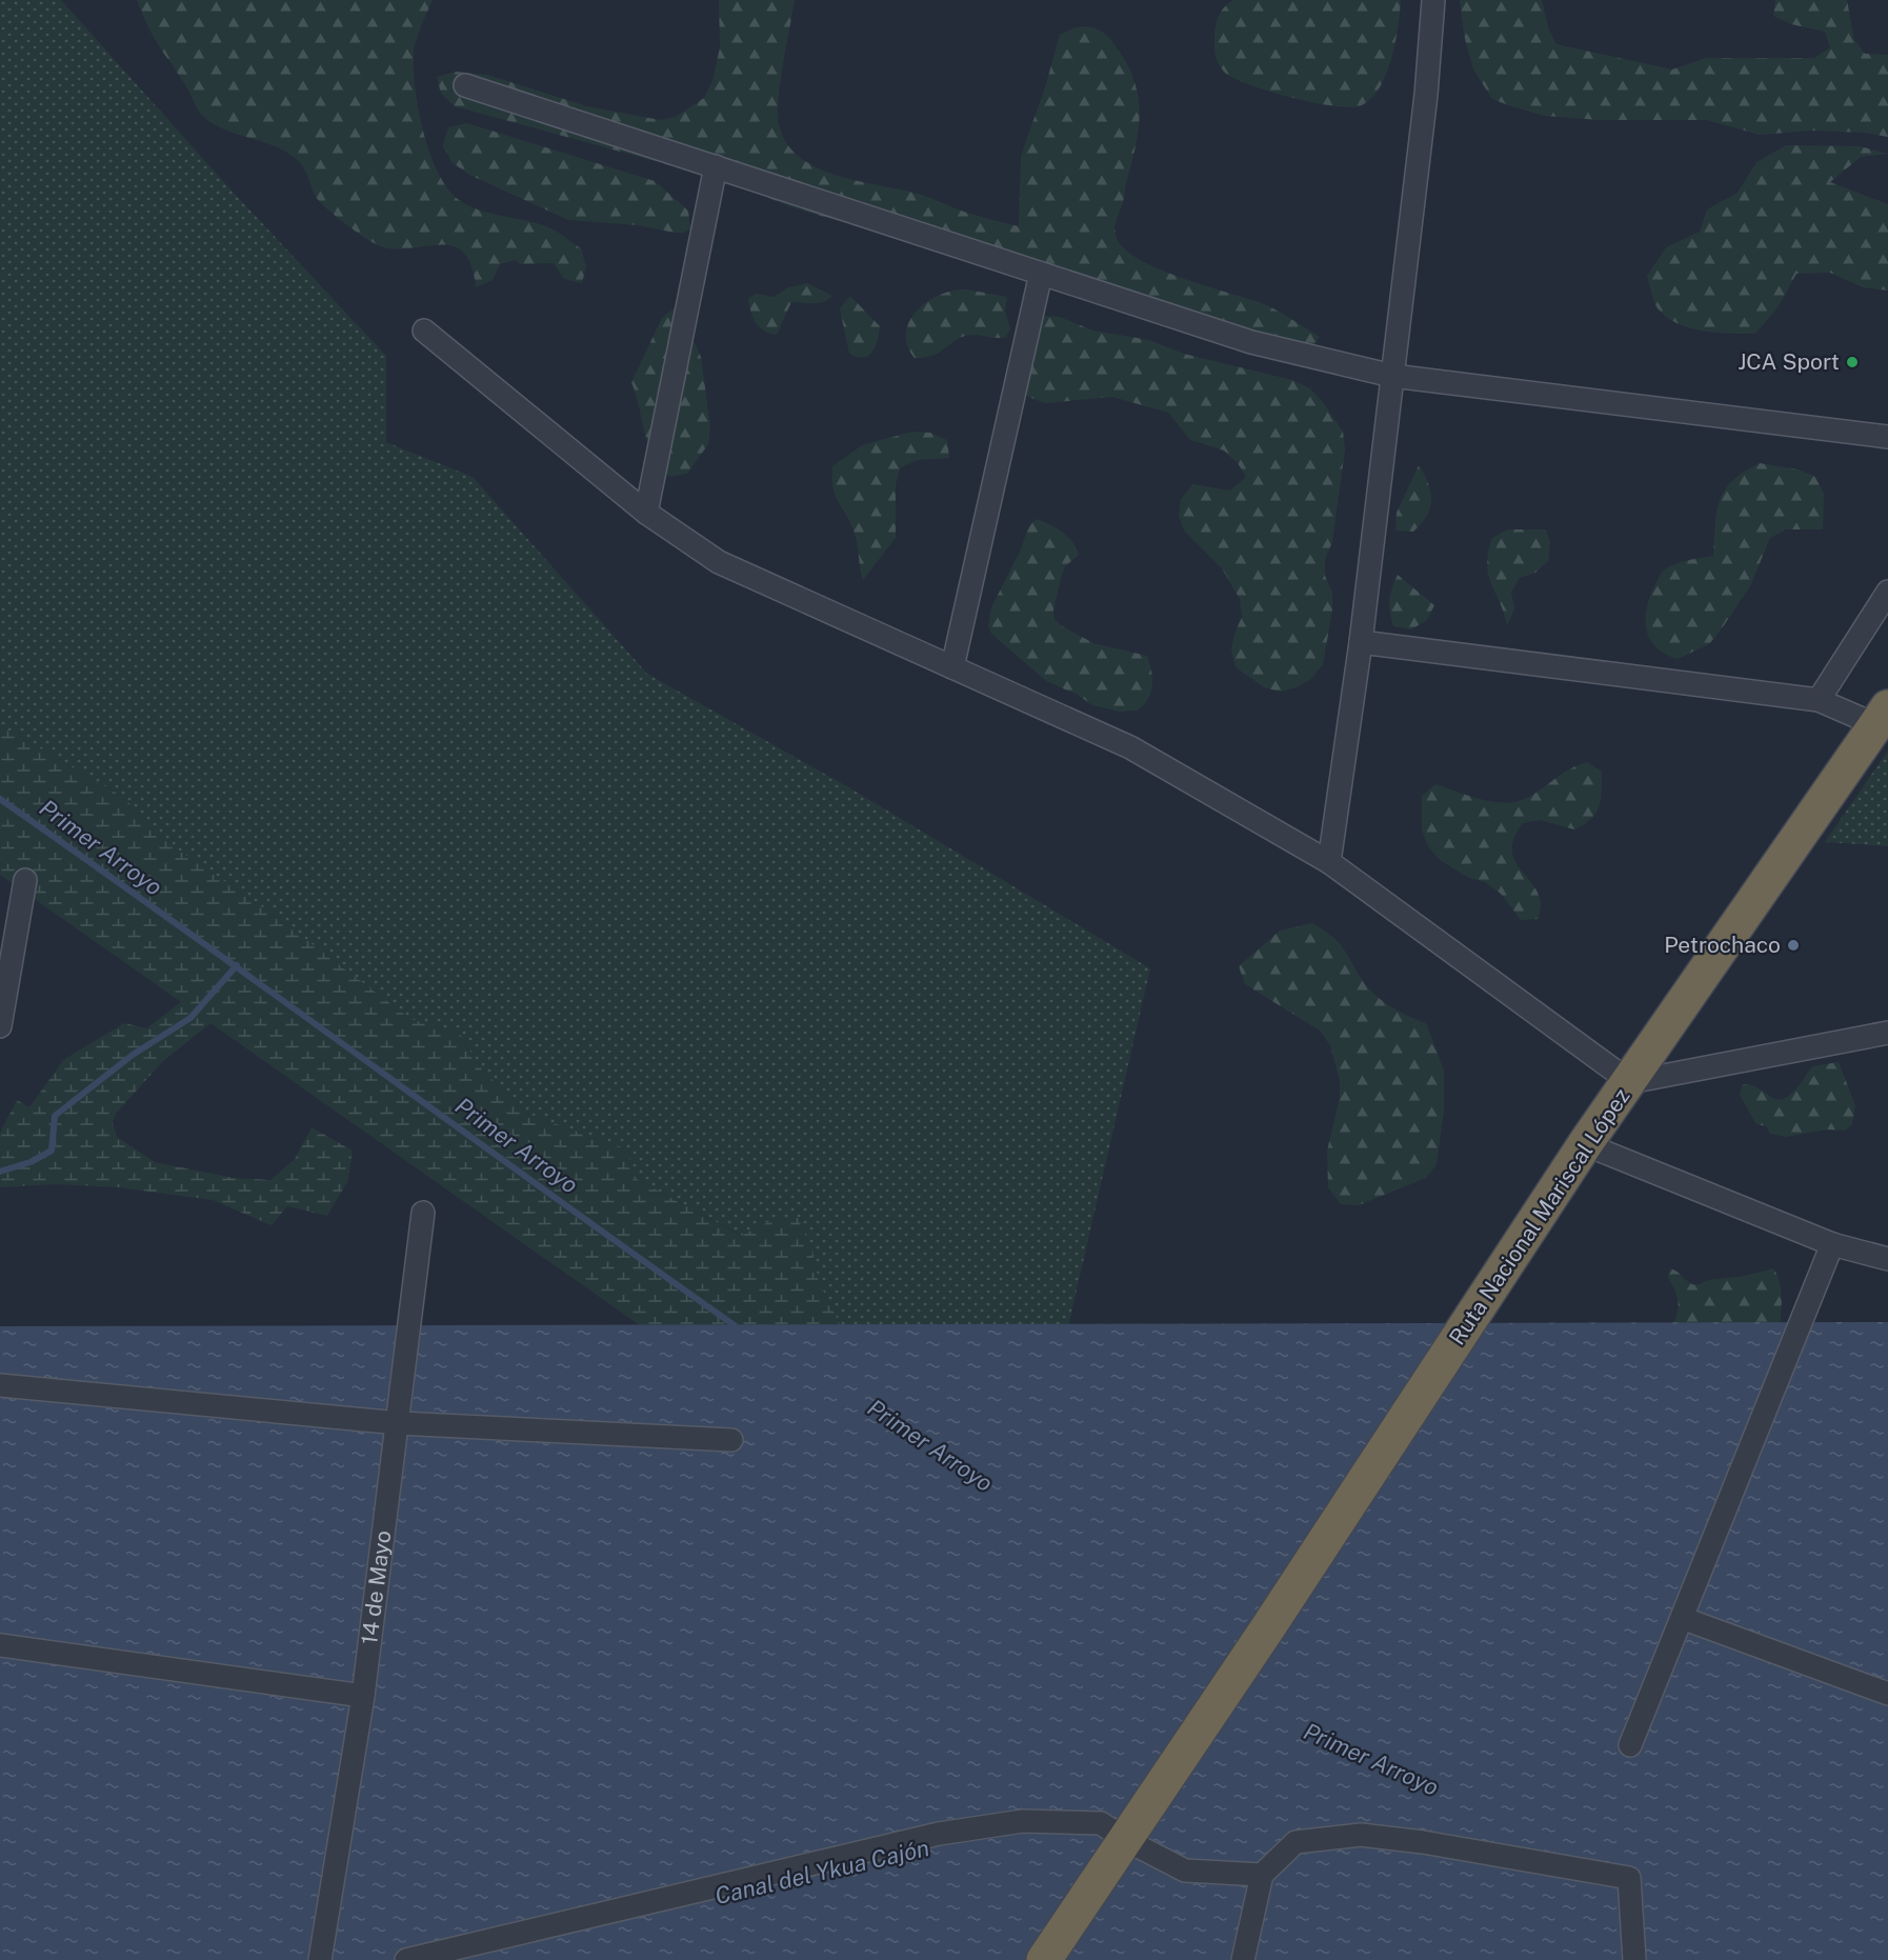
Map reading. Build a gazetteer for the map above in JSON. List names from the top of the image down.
{
  "streets": {
    "highway": ["Ruta Nacional Mariscal López"],
    "street": ["14 de Mayo"]
  },
  "water": ["Primer Arroyo", "Canal del Ykua Cajón"],
  "places": ["JCA Sport", "Petrochaco"]
}
